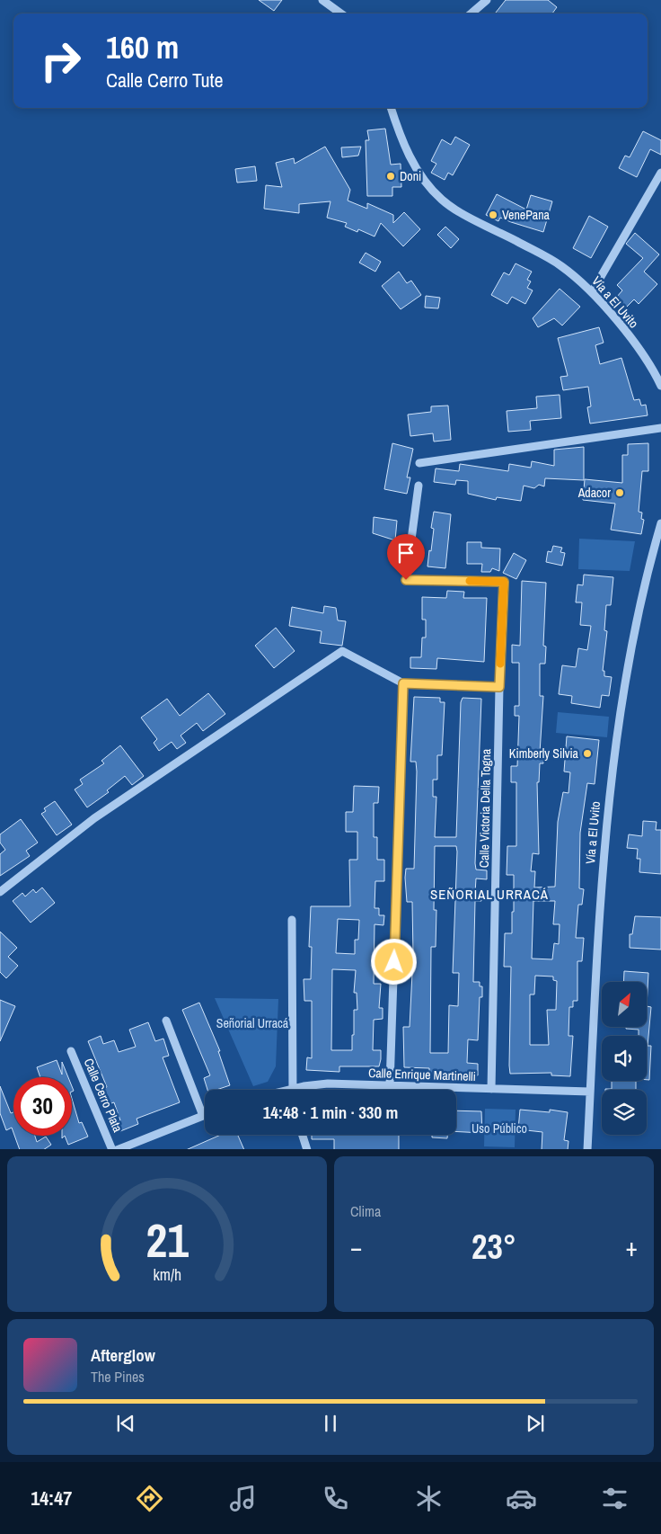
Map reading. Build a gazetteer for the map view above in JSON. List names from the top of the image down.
{
  "streets": {
    "street": [
      "Vía a El Uvito",
      "Calle Victoria Della Togna",
      "Calle Enrique Martinelli",
      "Calle Cerro Plata"
    ]
  },
  "crossings": [
    ["Vía a El Uvito", "Calle Enrique Martinelli"],
    ["Calle Victoria Della Togna", "Calle Enrique Martinelli"]
  ],
  "districts": ["SEÑORIAL URRACÁ"],
  "parks": ["Señorial Urracá", "Uso Público"],
  "places": [
    "Doni",
    "VenePana",
    "Adacor",
    "Kimberly Silvia"
  ],
  "north": "top right",
  "page": {
    "turn": ["160 m", "Calle Cerro Tute"],
    "limit": "30",
    "trip": "14:48 · 1 min · 330 m",
    "tile": "Clima",
    "heat": ["−", "23°", "+"],
    "song": ["Afterglow", "The Pines"],
    "tabs": "14:47",
    "gauge": ["21", "km/h"]
  }
}
